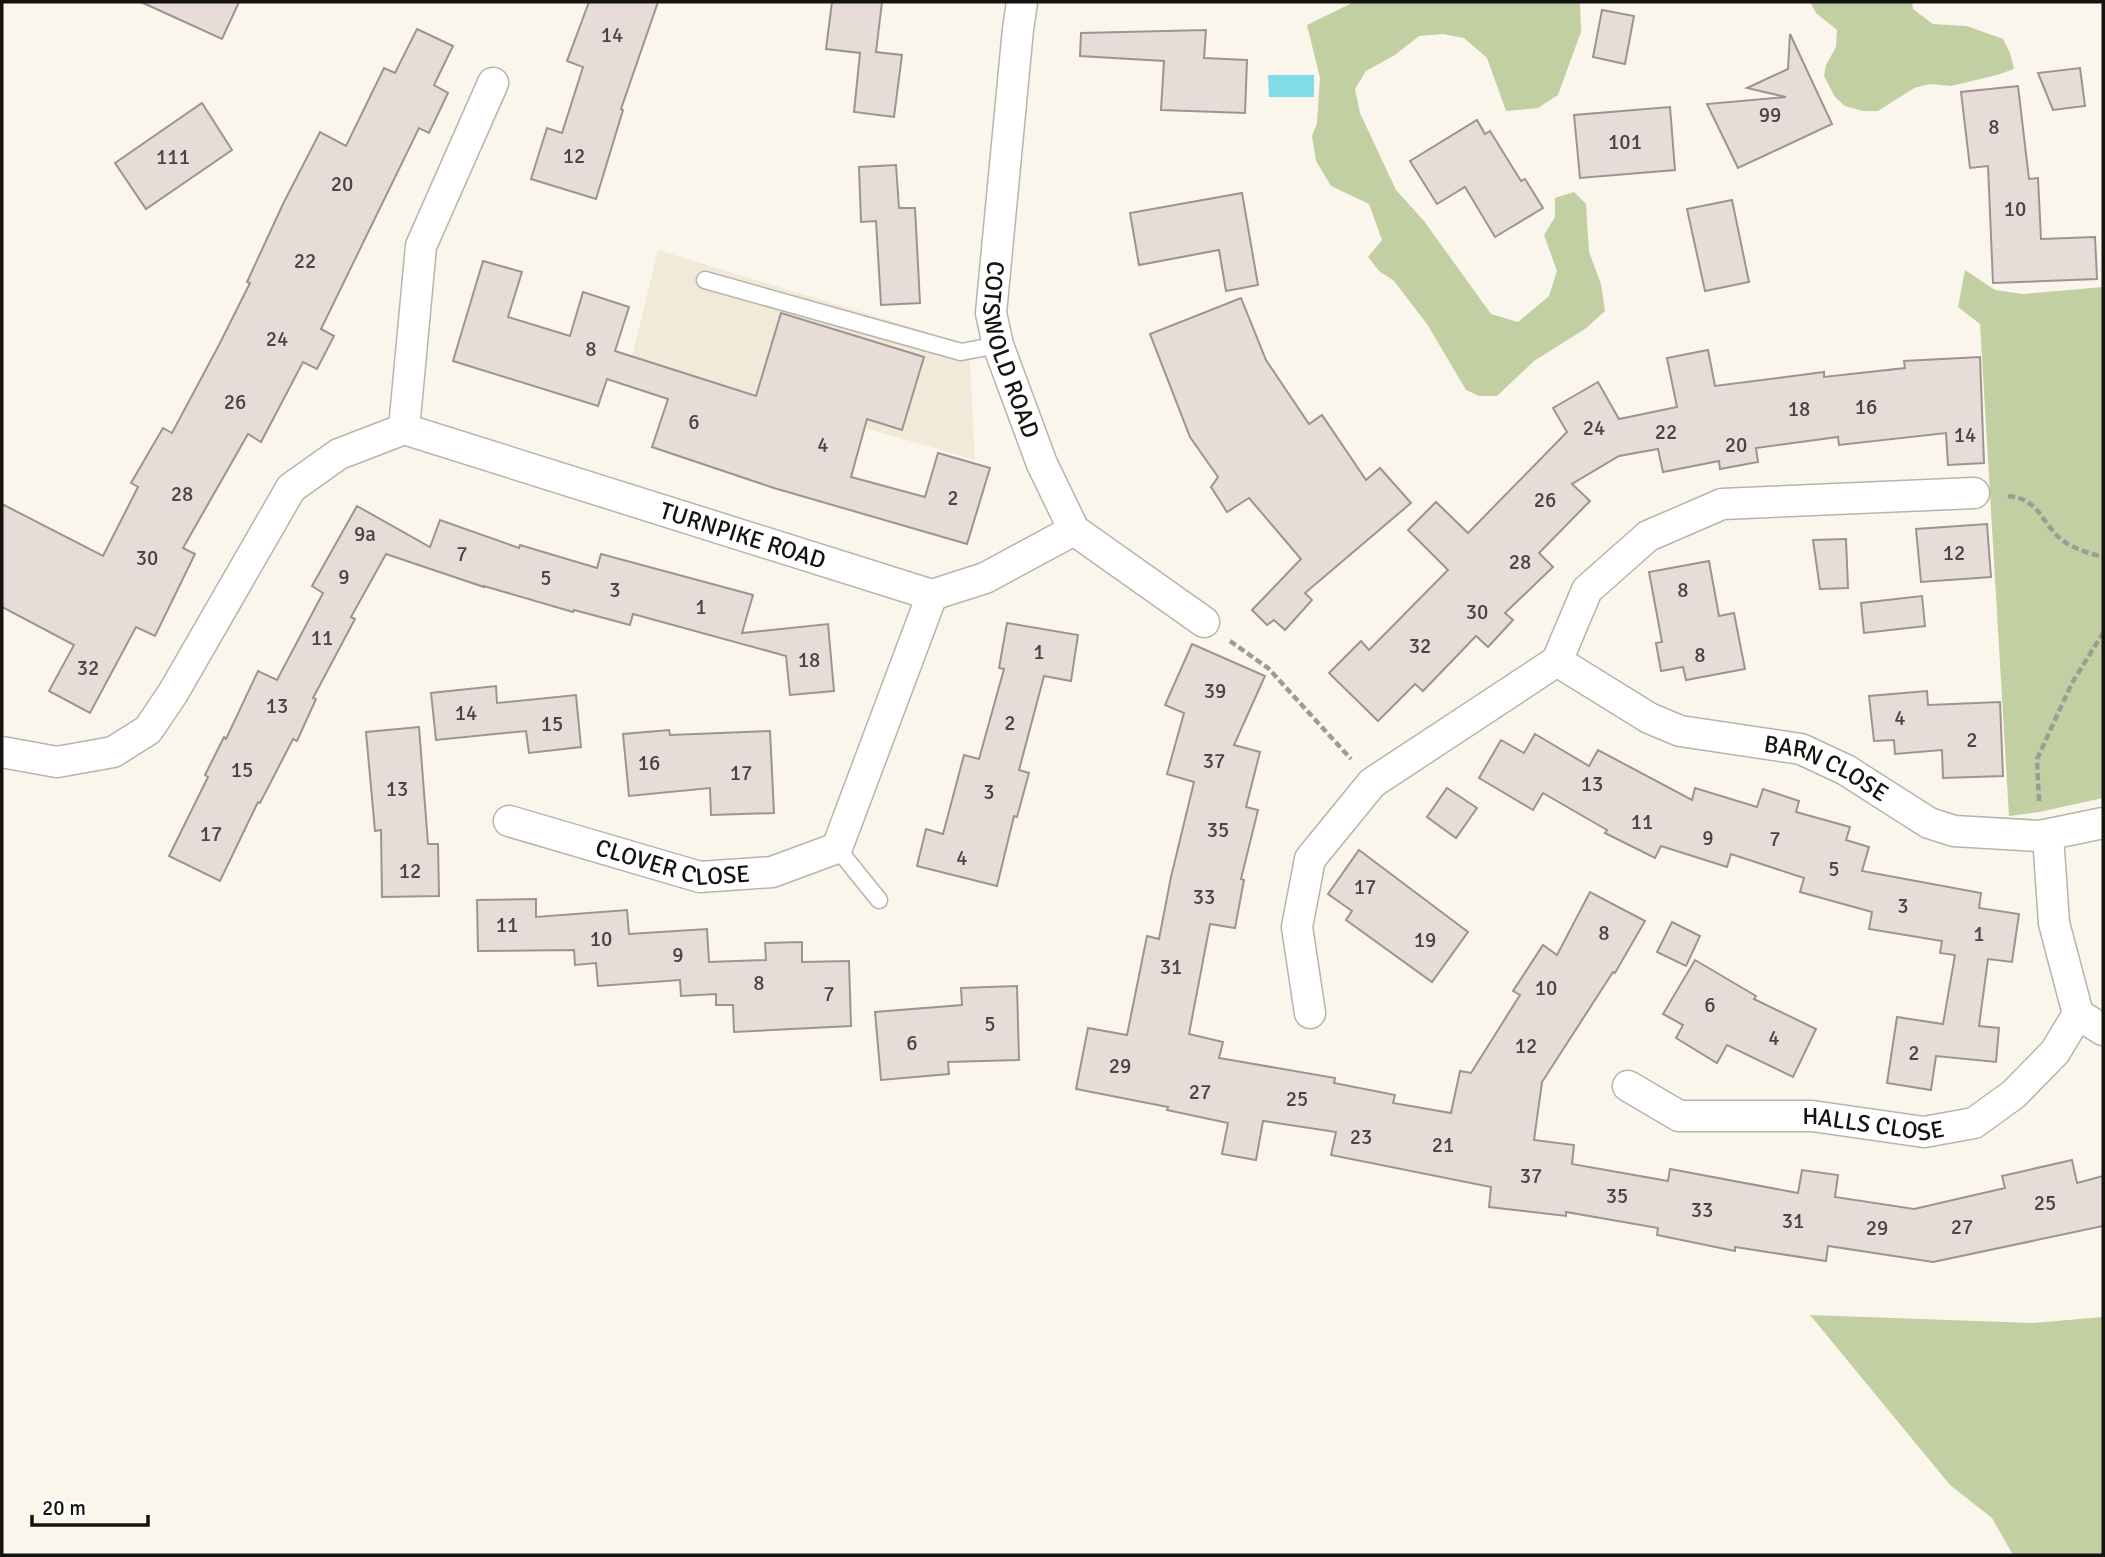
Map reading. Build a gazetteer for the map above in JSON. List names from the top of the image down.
{
  "streets": {
    "street": [
      "COTSWOLD ROAD",
      "TURNPIKE ROAD",
      "BARN CLOSE",
      "CLOVER CLOSE",
      "HALLS CLOSE"
    ]
  },
  "house_numbers": [
    "14",
    "99",
    "8",
    "101",
    "12",
    "111",
    "20",
    "10",
    "22",
    "24",
    "8",
    "26",
    "16",
    "18",
    "6",
    "24",
    "22",
    "14",
    "4",
    "20",
    "28",
    "2",
    "26",
    "9a",
    "12",
    "7",
    "30",
    "28",
    "9",
    "5",
    "3",
    "8",
    "1",
    "30",
    "11",
    "32",
    "1",
    "8",
    "18",
    "32",
    "39",
    "13",
    "14",
    "4",
    "2",
    "15",
    "2",
    "37",
    "16",
    "15",
    "17",
    "13",
    "13",
    "3",
    "11",
    "35",
    "17",
    "9",
    "7",
    "4",
    "5",
    "12",
    "17",
    "33",
    "3",
    "11",
    "8",
    "1",
    "10",
    "19",
    "9",
    "31",
    "8",
    "10",
    "7",
    "6",
    "5",
    "4",
    "6",
    "12",
    "2",
    "29",
    "27",
    "25",
    "23",
    "21",
    "37",
    "35",
    "25",
    "33",
    "31",
    "27",
    "29"
  ],
  "scale_bar": "20 m"
}
